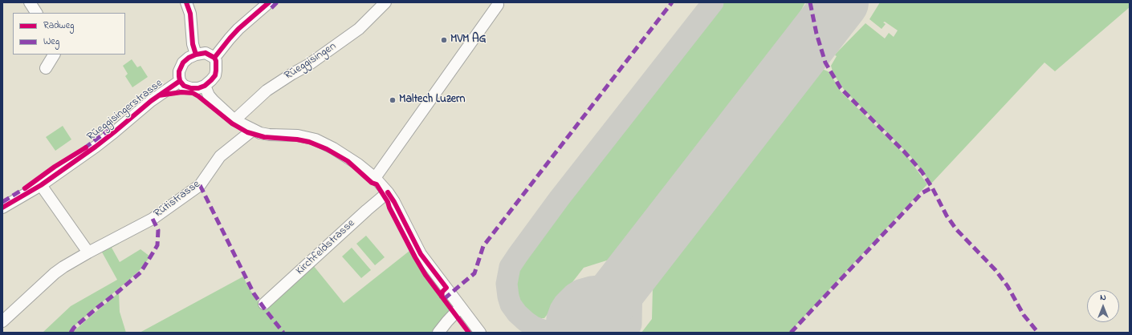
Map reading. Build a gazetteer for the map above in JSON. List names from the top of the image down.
{
  "streets": {
    "street": [
      "Rüeggisingen",
      "Rüeggisingerstrasse",
      "Rütistrasse",
      "Kirchfeldstrasse"
    ]
  },
  "places": ["MVM AG", "Maltech Luzern"],
  "legend": ["Radweg", "Weg"],
  "north": "top"
}
